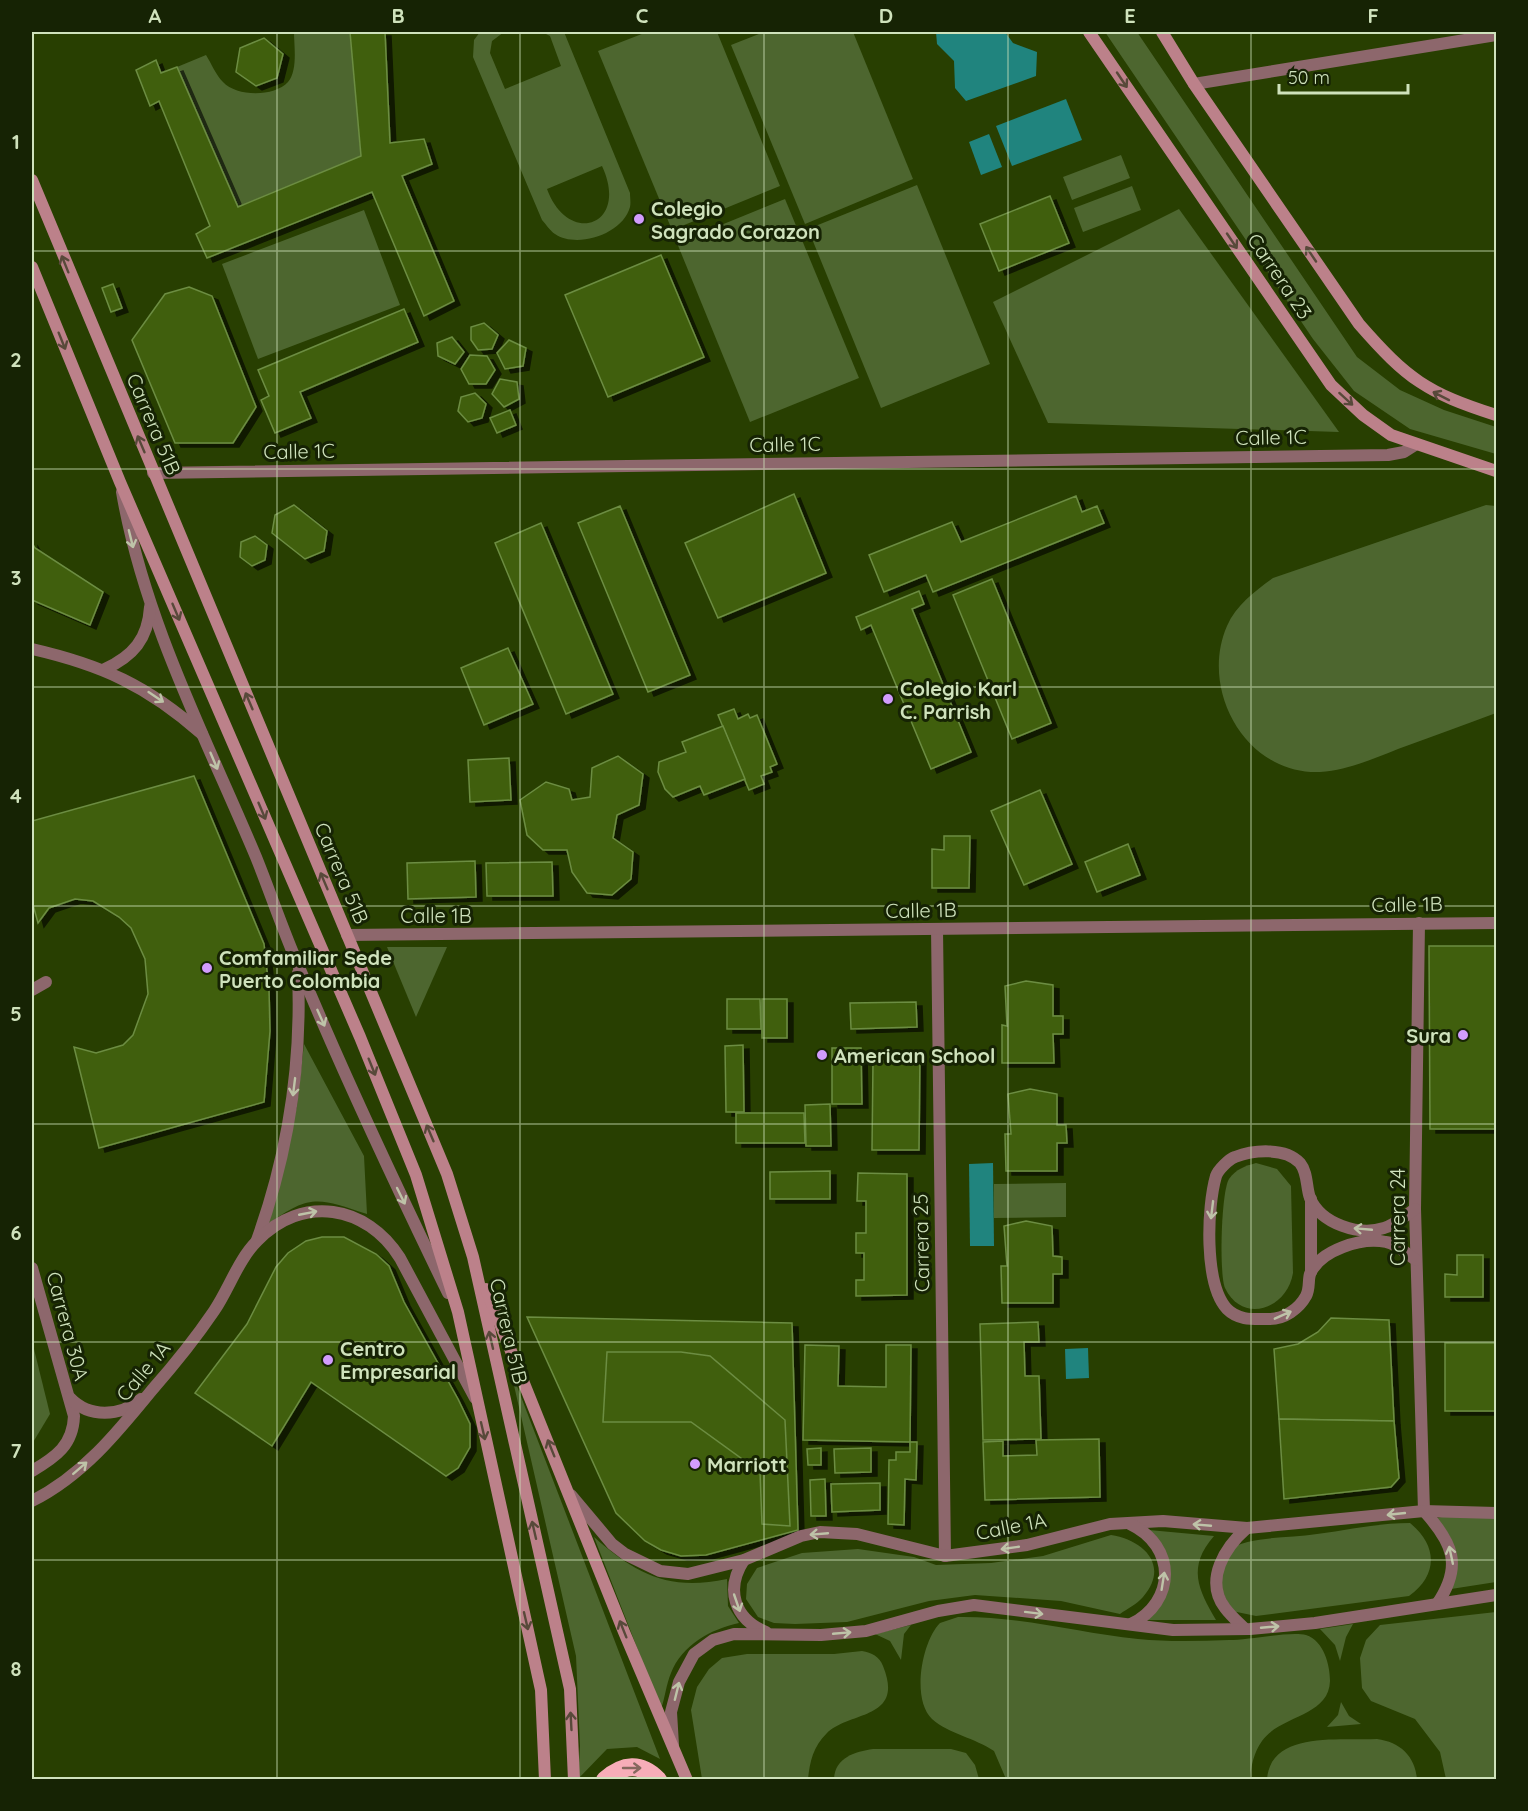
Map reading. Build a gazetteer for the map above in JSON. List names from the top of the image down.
{
  "streets": {
    "main road": ["Carrera 23", "Carrera 51B"],
    "street": [
      "Calle 1C",
      "Calle 1B",
      "Carrera 24",
      "Carrera 25",
      "Carrera 30A",
      "Calle 1A"
    ]
  },
  "crossings": [
    ["Carrera 23", "Calle 1C"],
    ["Carrera 51B", "Calle 1C"],
    ["Carrera 51B", "Calle 1B"],
    ["Calle 1B", "Carrera 24"],
    ["Calle 1B", "Carrera 25"],
    ["Carrera 24", "Calle 1A"],
    ["Carrera 25", "Calle 1A"],
    ["Carrera 30A", "Calle 1A"]
  ],
  "places": [
    "Colegio Sagrado Corazon",
    "Colegio Karl C. Parrish",
    "Comfamiliar Sede Puerto Colombia",
    "Sura",
    "American School",
    "Centro Empresarial",
    "Marriott"
  ],
  "scale_bar": "50 m",
  "grid": {
    "columns": [
      "A",
      "B",
      "C",
      "D",
      "E",
      "F"
    ],
    "rows": [
      "1",
      "2",
      "3",
      "4",
      "5",
      "6",
      "7",
      "8"
    ]
  }
}
